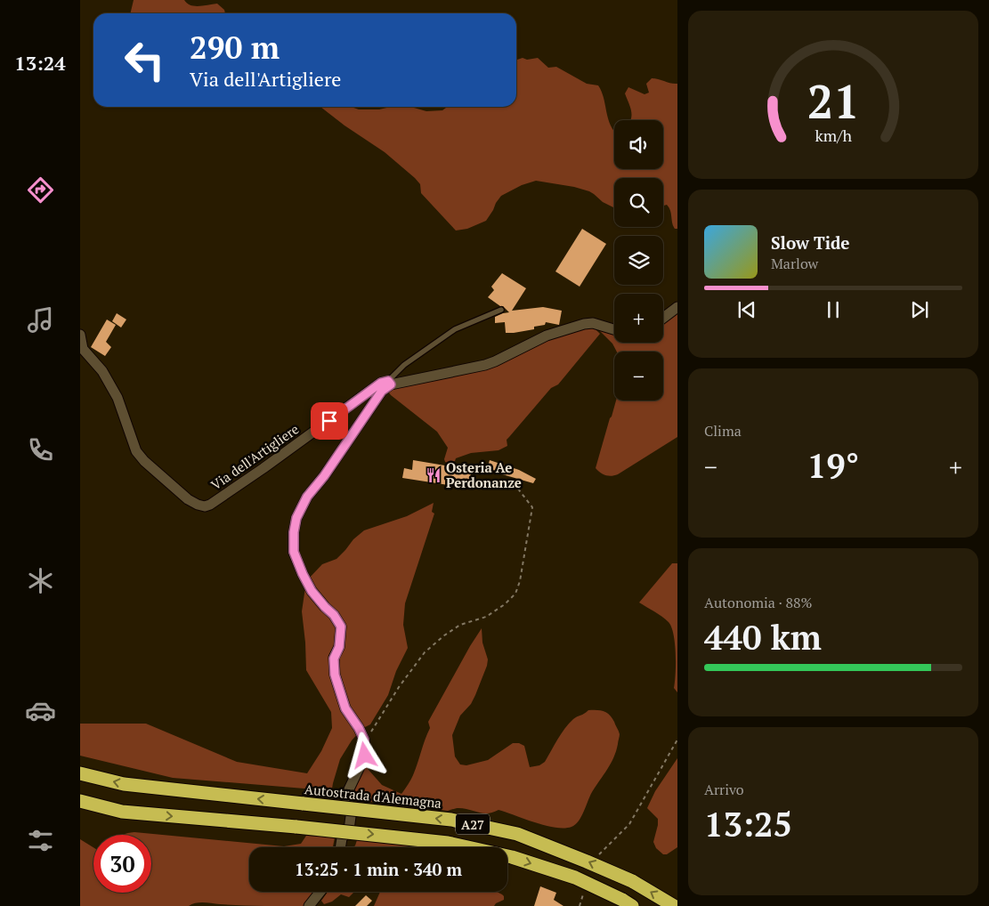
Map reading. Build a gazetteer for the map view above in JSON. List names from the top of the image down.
{
  "streets": {
    "highway": ["Autostrada d'Alemagna", "A27"],
    "street": ["Via dell'Artigliere"]
  },
  "places": {
    "restaurant": ["Osteria Ae Perdonanze"]
  },
  "page": {
    "tabs": "13:24",
    "turn": ["290 m", "Via dell'Artigliere"],
    "map_buttons": ["+", "−"],
    "song": ["Slow Tide", "Marlow"],
    "tile": [
      "Clima",
      ["Autonomia · 88%", "440 km"],
      ["Arrivo", "13:25"]
    ],
    "heat": ["−", "19°", "+"],
    "limit": "30",
    "trip": "13:25 · 1 min · 340 m",
    "gauge": ["21", "km/h"]
  }
}
